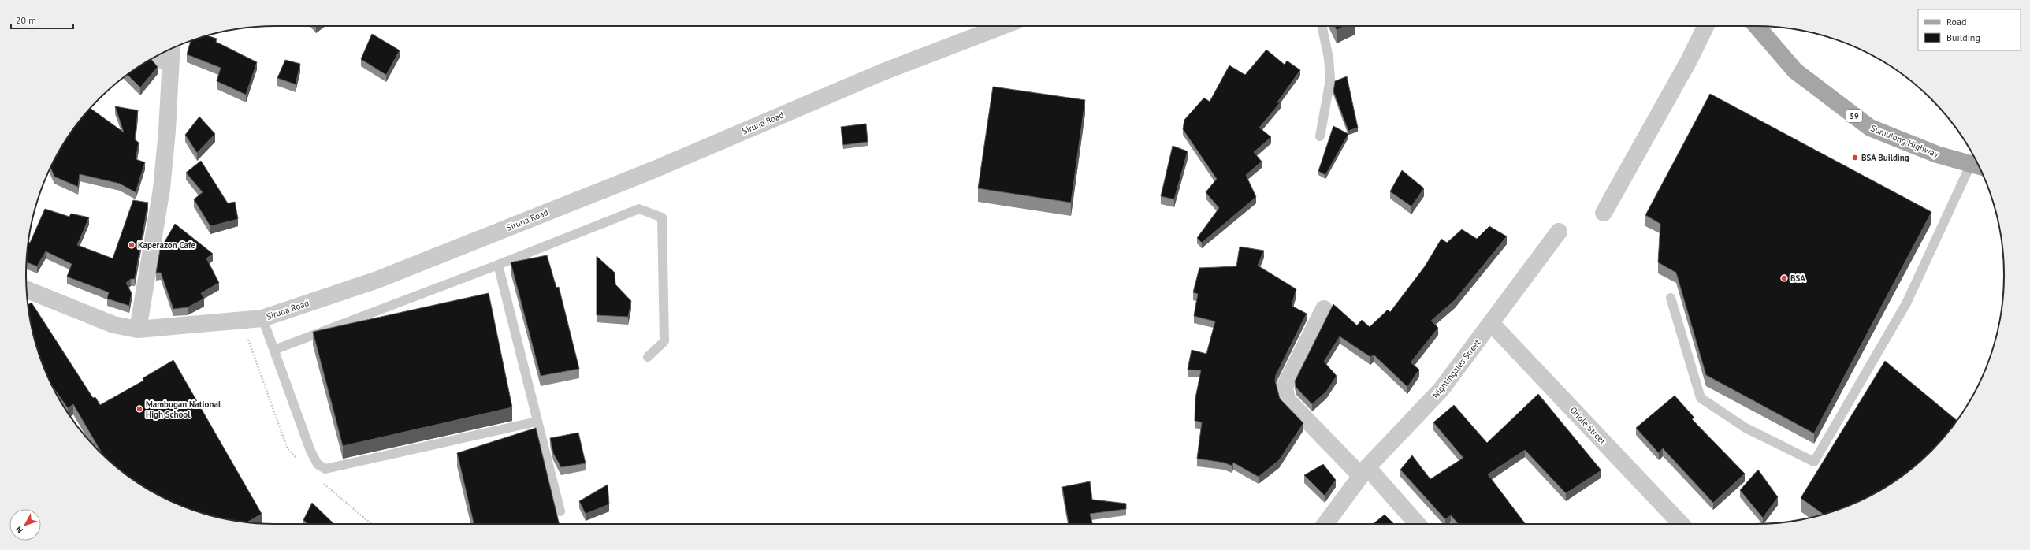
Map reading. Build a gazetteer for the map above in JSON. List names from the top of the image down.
{
  "streets": {
    "main road": ["59", "Sumulong Highway"],
    "street": ["Siruna Road", "Nightingales Street", "Oriole Street"]
  },
  "crossings": [
    ["Nightingales Street", "Oriole Street"]
  ],
  "places": [
    "BSA Building",
    "Kaperazon Cafe",
    "BSA",
    "Mambugan National High School"
  ],
  "legend": ["Road", "Building"],
  "scale_bar": "20 m",
  "north": "bottom left"
}
